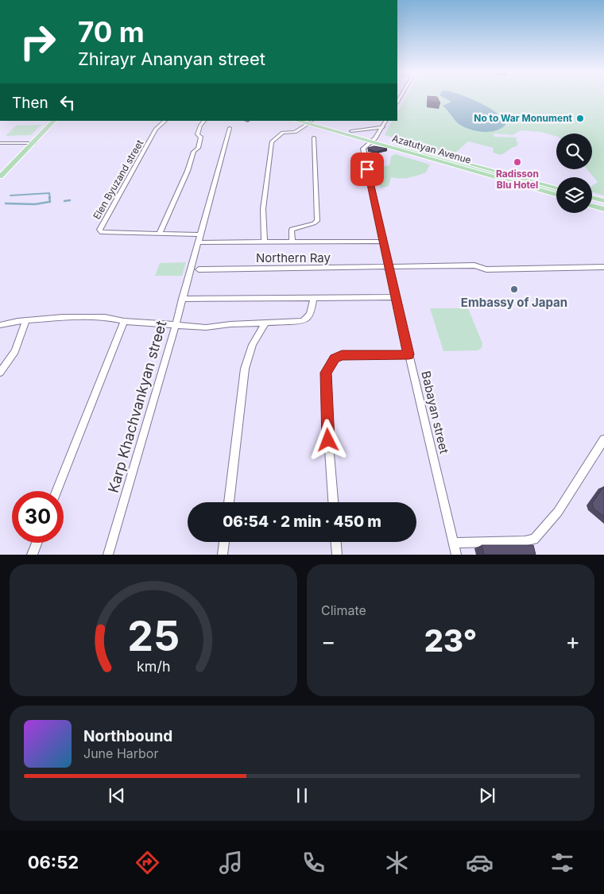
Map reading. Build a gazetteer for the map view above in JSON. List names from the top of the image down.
{
  "streets": {
    "main road": ["Azatutyan Avenue"],
    "street": [
      "Elen Byuzand street",
      "Northern Ray",
      "Karp Khachvankyan street",
      "Babayan street"
    ]
  },
  "crossings": [
    ["Azatutyan Avenue", "Babayan street"],
    ["Northern Ray", "Babayan street"]
  ],
  "places": ["No to War Monument", "Radisson Blu Hotel", "Embassy of Japan"],
  "page": {
    "turn": ["70 m", "Zhirayr Ananyan street"],
    "then": "Then",
    "limit": "30",
    "trip": "06:54 · 2 min · 450 m",
    "tile": "Climate",
    "heat": ["−", "23°", "+"],
    "song": ["Northbound", "June Harbor"],
    "tabs": "06:52",
    "gauge": ["25", "km/h"]
  }
}
